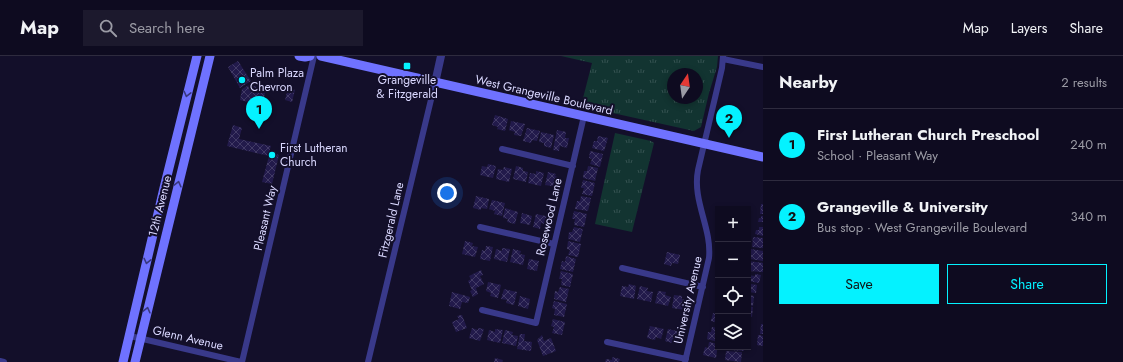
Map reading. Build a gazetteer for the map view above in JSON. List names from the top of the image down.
{
  "streets": {
    "main road": ["West Grangeville Boulevard", "12th Avenue"],
    "street": [
      "Rosewood Lane",
      "Pleasant Way",
      "Fitzgerald Lane",
      "University Avenue",
      "Glenn Avenue"
    ]
  },
  "crossings": [
    ["West Grangeville Boulevard", "Rosewood Lane"],
    ["West Grangeville Boulevard", "Fitzgerald Lane"],
    ["West Grangeville Boulevard", "University Avenue"],
    ["12th Avenue", "Glenn Avenue"],
    ["Pleasant Way", "Glenn Avenue"]
  ],
  "places": {
    "transit": ["Grangeville & Fitzgerald"],
    "other": ["Palm Plaza Chevron", "First Lutheran Church"]
  },
  "north": "top",
  "page": {
    "header": "Map",
    "search": "Search here",
    "nav": ["Map", "Layers", "Share"],
    "heading": ["Nearby", "2 results"],
    "pins": ["1", "2"],
    "list": [
      {
        "mark": "1",
        "name": "First Lutheran Church Preschool",
        "note": "School · Pleasant Way",
        "value": "240 m"
      },
      {
        "mark": "2",
        "name": "Grangeville & University",
        "note": "Bus stop · West Grangeville Boulevard",
        "value": "340 m"
      }
    ],
    "map_buttons": ["+", "−"],
    "buttons": ["Save", "Share"]
  }
}
